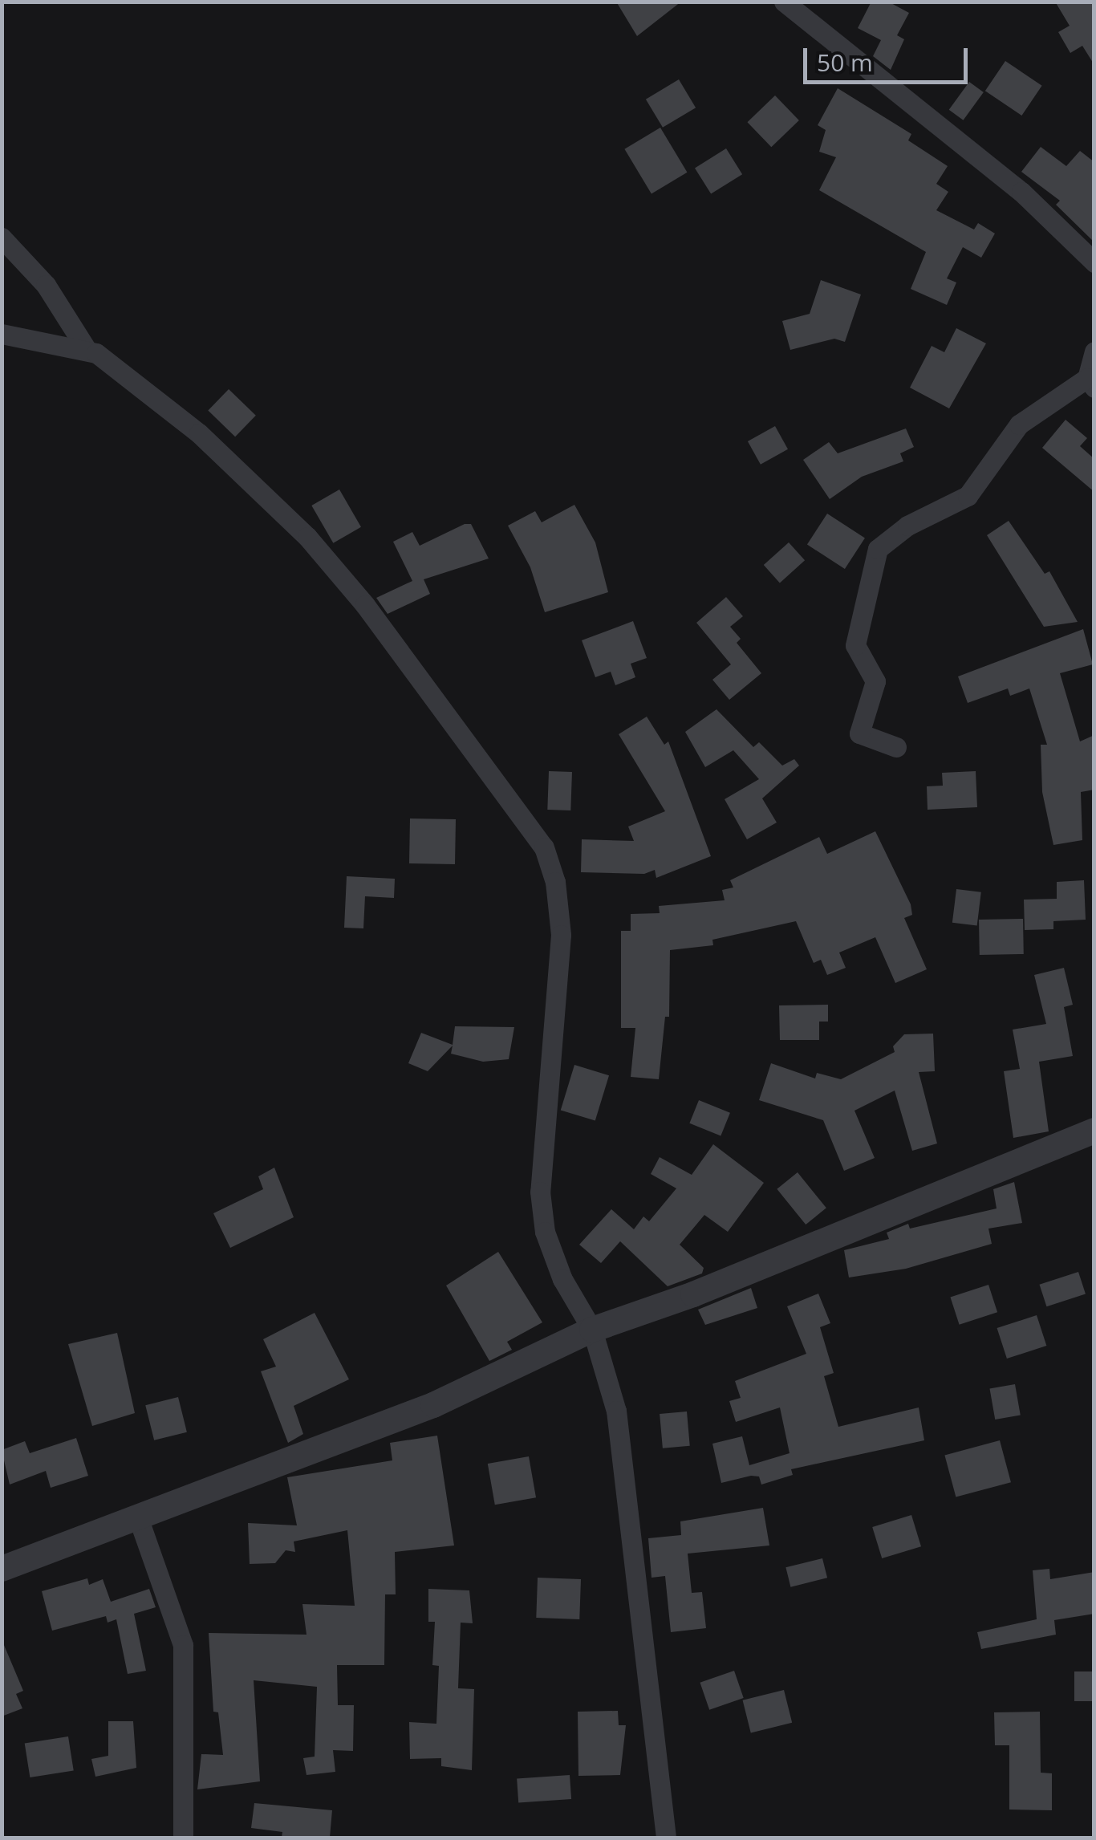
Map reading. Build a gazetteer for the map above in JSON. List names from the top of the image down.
{
  "scale_bar": "50 m"
}
